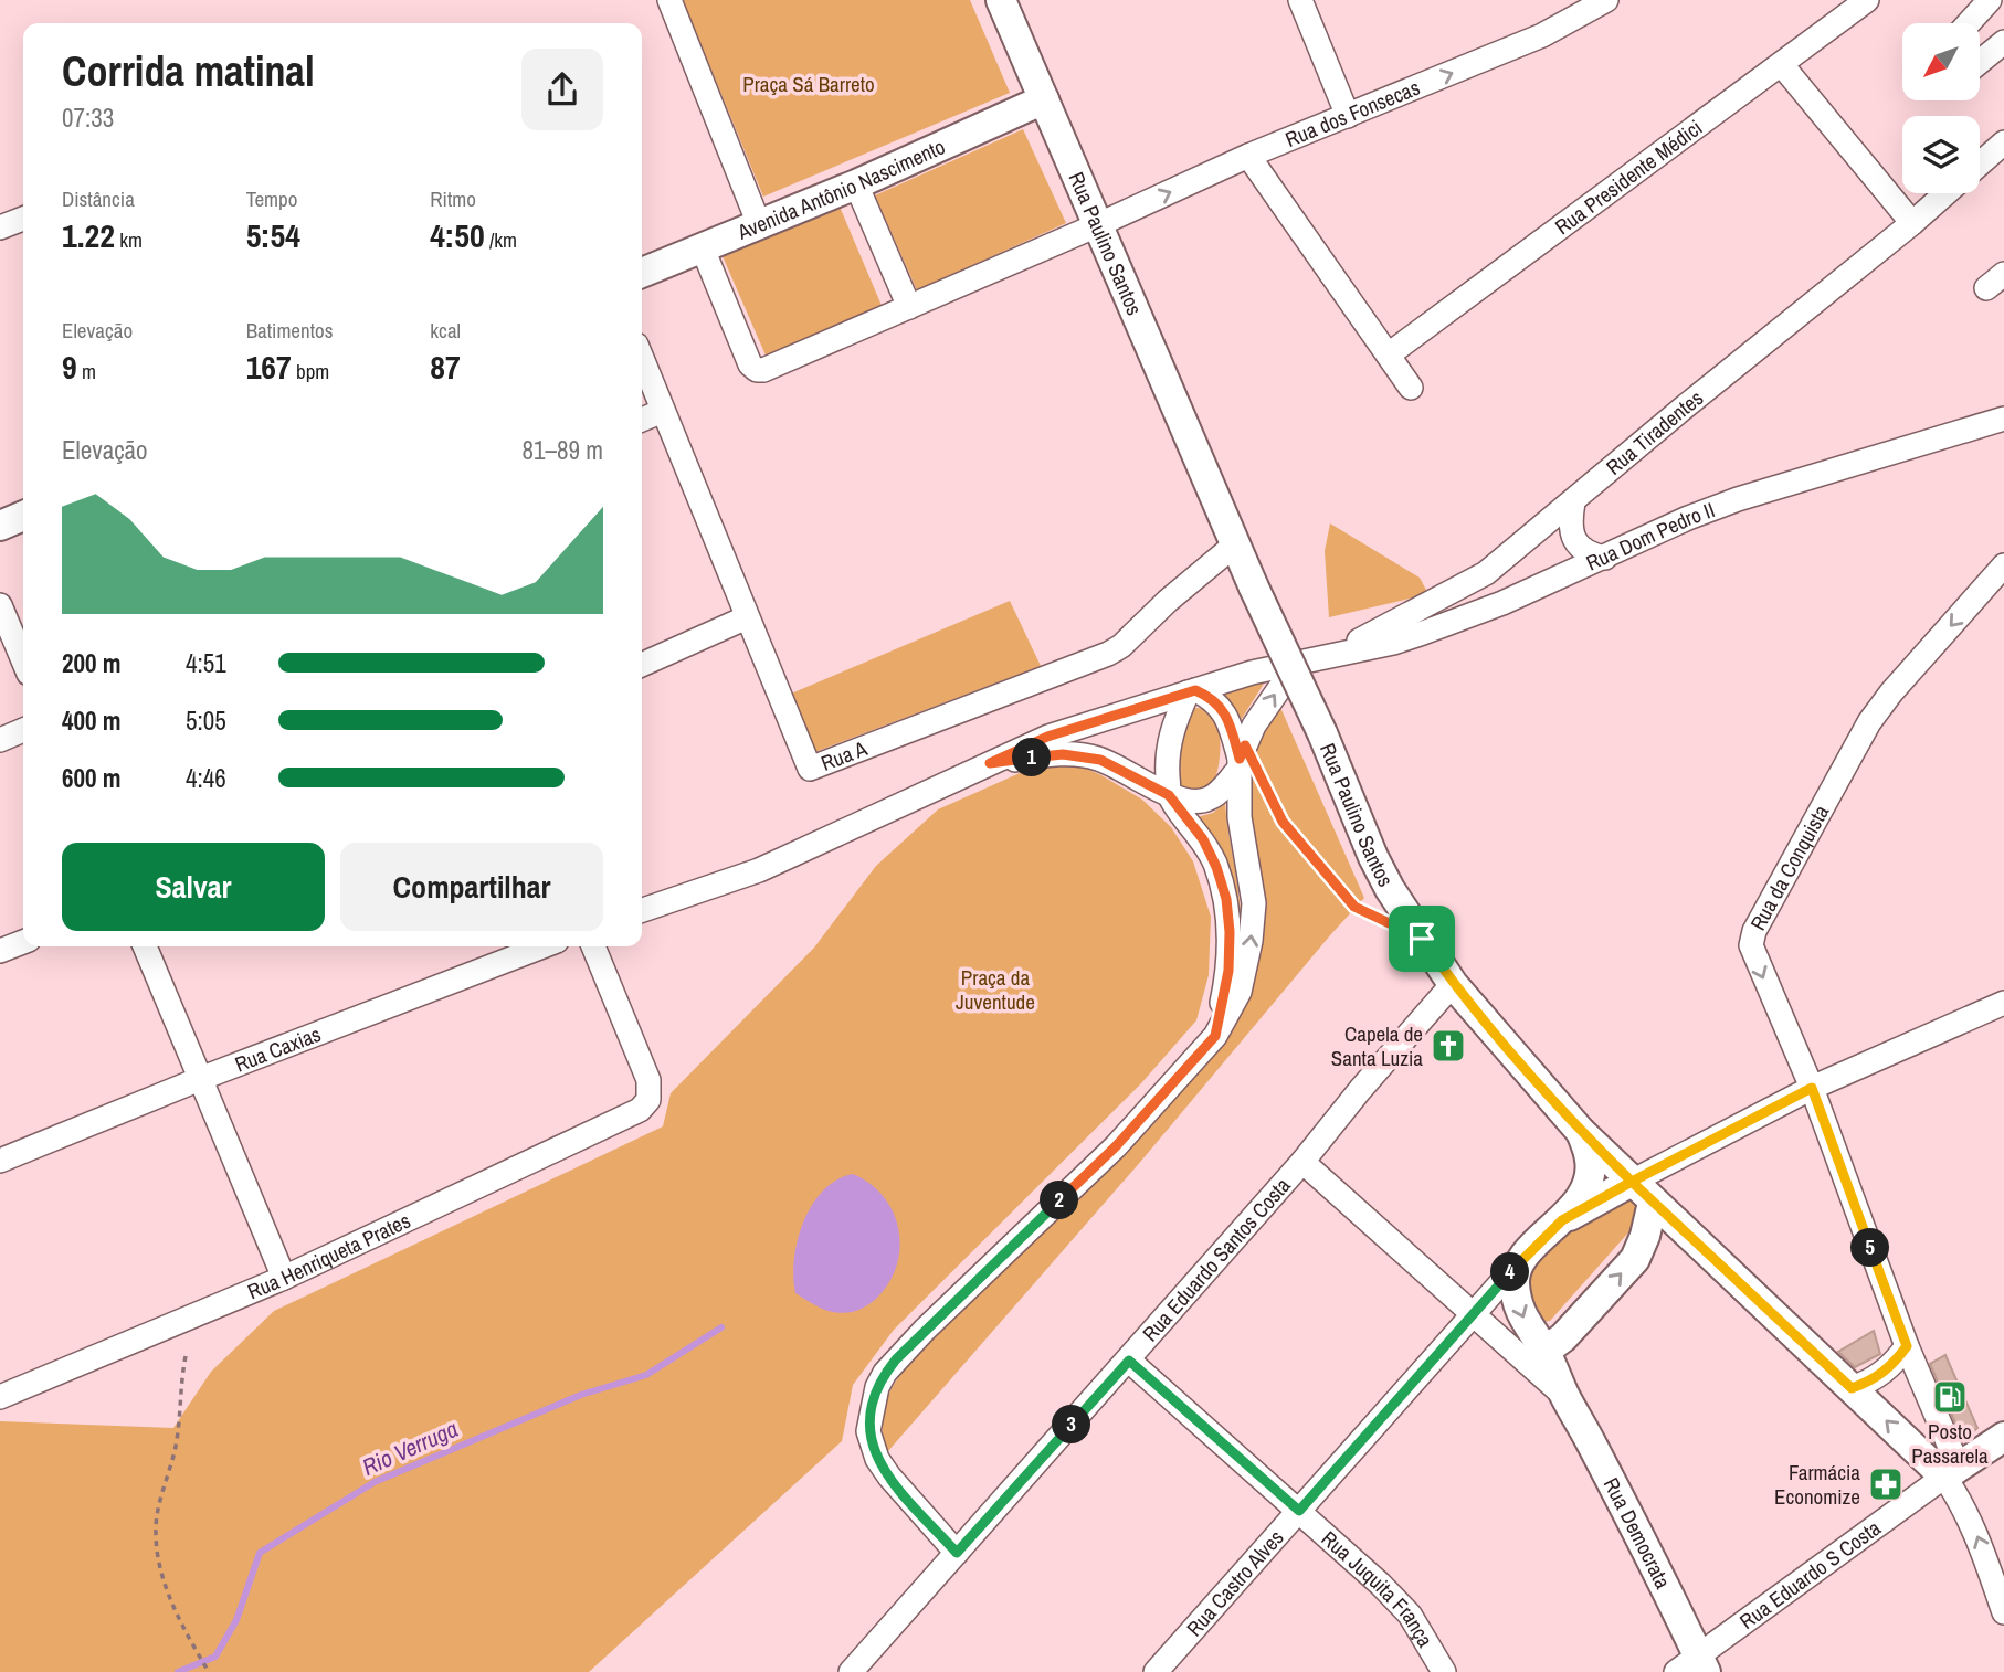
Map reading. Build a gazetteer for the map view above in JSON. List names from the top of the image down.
{
  "streets": {
    "main road": ["Avenida Antônio Nascimento", "Rua Paulino Santos", "Rua Democrata"],
    "street": [
      "Rua dos Fonsecas",
      "Rua Presidente Médici",
      "Rua Tiradentes",
      "Rua Dom Pedro II",
      "Rua A",
      "Rua da Conquista",
      "Rua Caxias",
      "Rua Henriqueta Prates",
      "Rua Eduardo Santos Costa",
      "Rua Eduardo S Costa",
      "Rua Castro Alves",
      "Rua Juquita França"
    ]
  },
  "crossings": [
    ["Rua dos Fonsecas", "Rua Paulino Santos"],
    ["Avenida Antônio Nascimento", "Rua Paulino Santos"],
    ["Rua Paulino Santos", "Rua A"],
    ["Rua Paulino Santos", "Rua da Conquista"],
    ["Rua Paulino Santos", "Rua Eduardo Santos Costa"],
    ["Rua Paulino Santos", "Rua Eduardo S Costa"],
    ["Rua Tiradentes", "Rua Dom Pedro II"],
    ["Rua da Conquista", "Rua Eduardo S Costa"],
    ["Rua Eduardo Santos Costa", "Rua Juquita França"],
    ["Rua Democrata", "Rua Eduardo S Costa"],
    ["Rua Democrata", "Rua Castro Alves"],
    ["Rua Castro Alves", "Rua Juquita França"]
  ],
  "one_way": ["Rua dos Fonsecas"],
  "water": ["Rio Verruga"],
  "parks": ["Praça Sá Barreto", "Praça da Juventude"],
  "places": {
    "church": ["Capela de Santa Luzia"],
    "fuel station": ["Posto Passarela"],
    "pharmacy": ["Farmácia Economize"]
  },
  "north": "bottom left",
  "page": {
    "heading": ["Corrida matinal", "07:33"],
    "stats": [
      ["Distância", "1.22 km"],
      ["Tempo", "5:54"],
      ["Ritmo", "4:50 /km"],
      ["Elevação", "9 m"],
      ["Batimentos", "167 bpm"],
      ["kcal", "87"]
    ],
    "chart": ["Elevação", "81–89 m"],
    "list": [
      {
        "name": "200 m",
        "note": "4:51"
      },
      {
        "name": "400 m",
        "note": "5:05"
      },
      {
        "name": "600 m",
        "note": "4:46"
      }
    ],
    "pins": [
      "1",
      "2",
      "5",
      "4",
      "3"
    ],
    "buttons": ["Salvar", "Compartilhar"]
  }
}
